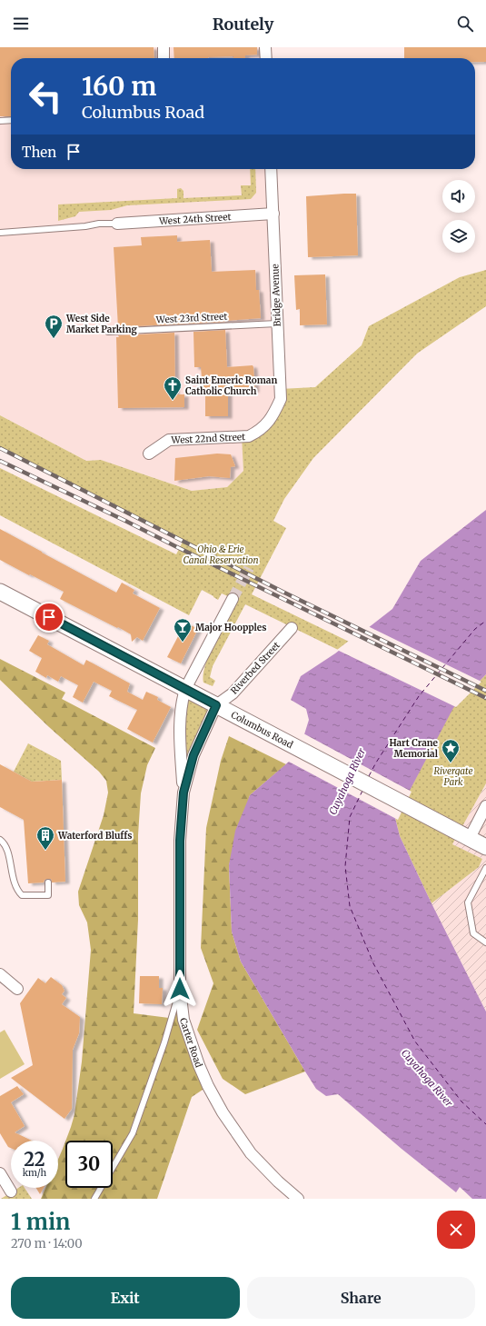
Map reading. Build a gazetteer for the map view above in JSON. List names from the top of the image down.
{
  "streets": {
    "street": [
      "West 24th Street",
      "Bridge Avenue",
      "West 22nd Street",
      "Riverbed Street",
      "Columbus Road",
      "Carter Road"
    ],
    "lane": ["West 23rd Street"]
  },
  "crossings": [
    ["West 24th Street", "Bridge Avenue"],
    ["Bridge Avenue", "West 23rd Street"],
    ["Bridge Avenue", "West 22nd Street"],
    ["Riverbed Street", "Columbus Road"],
    ["Riverbed Street", "Carter Road"],
    ["Columbus Road", "Carter Road"]
  ],
  "water": ["Cuyahoga River"],
  "parks": ["Ohio & Erie Canal Reservation", "Rivergate Park"],
  "places": {
    "parking": ["West Side Market Parking"],
    "church": ["Saint Emeric Roman Catholic Church"],
    "bar": ["Major Hoopples"],
    "place": ["Hart Crane Memorial"],
    "building": ["Waterford Bluffs"]
  },
  "page": {
    "header": "Routely",
    "turn": ["160 m", "Columbus Road"],
    "then": "Then",
    "speed": "22 km/h",
    "limit": "30",
    "heading": ["1 min", "270 m · 14:00"],
    "buttons": ["Exit", "Share"]
  }
}
